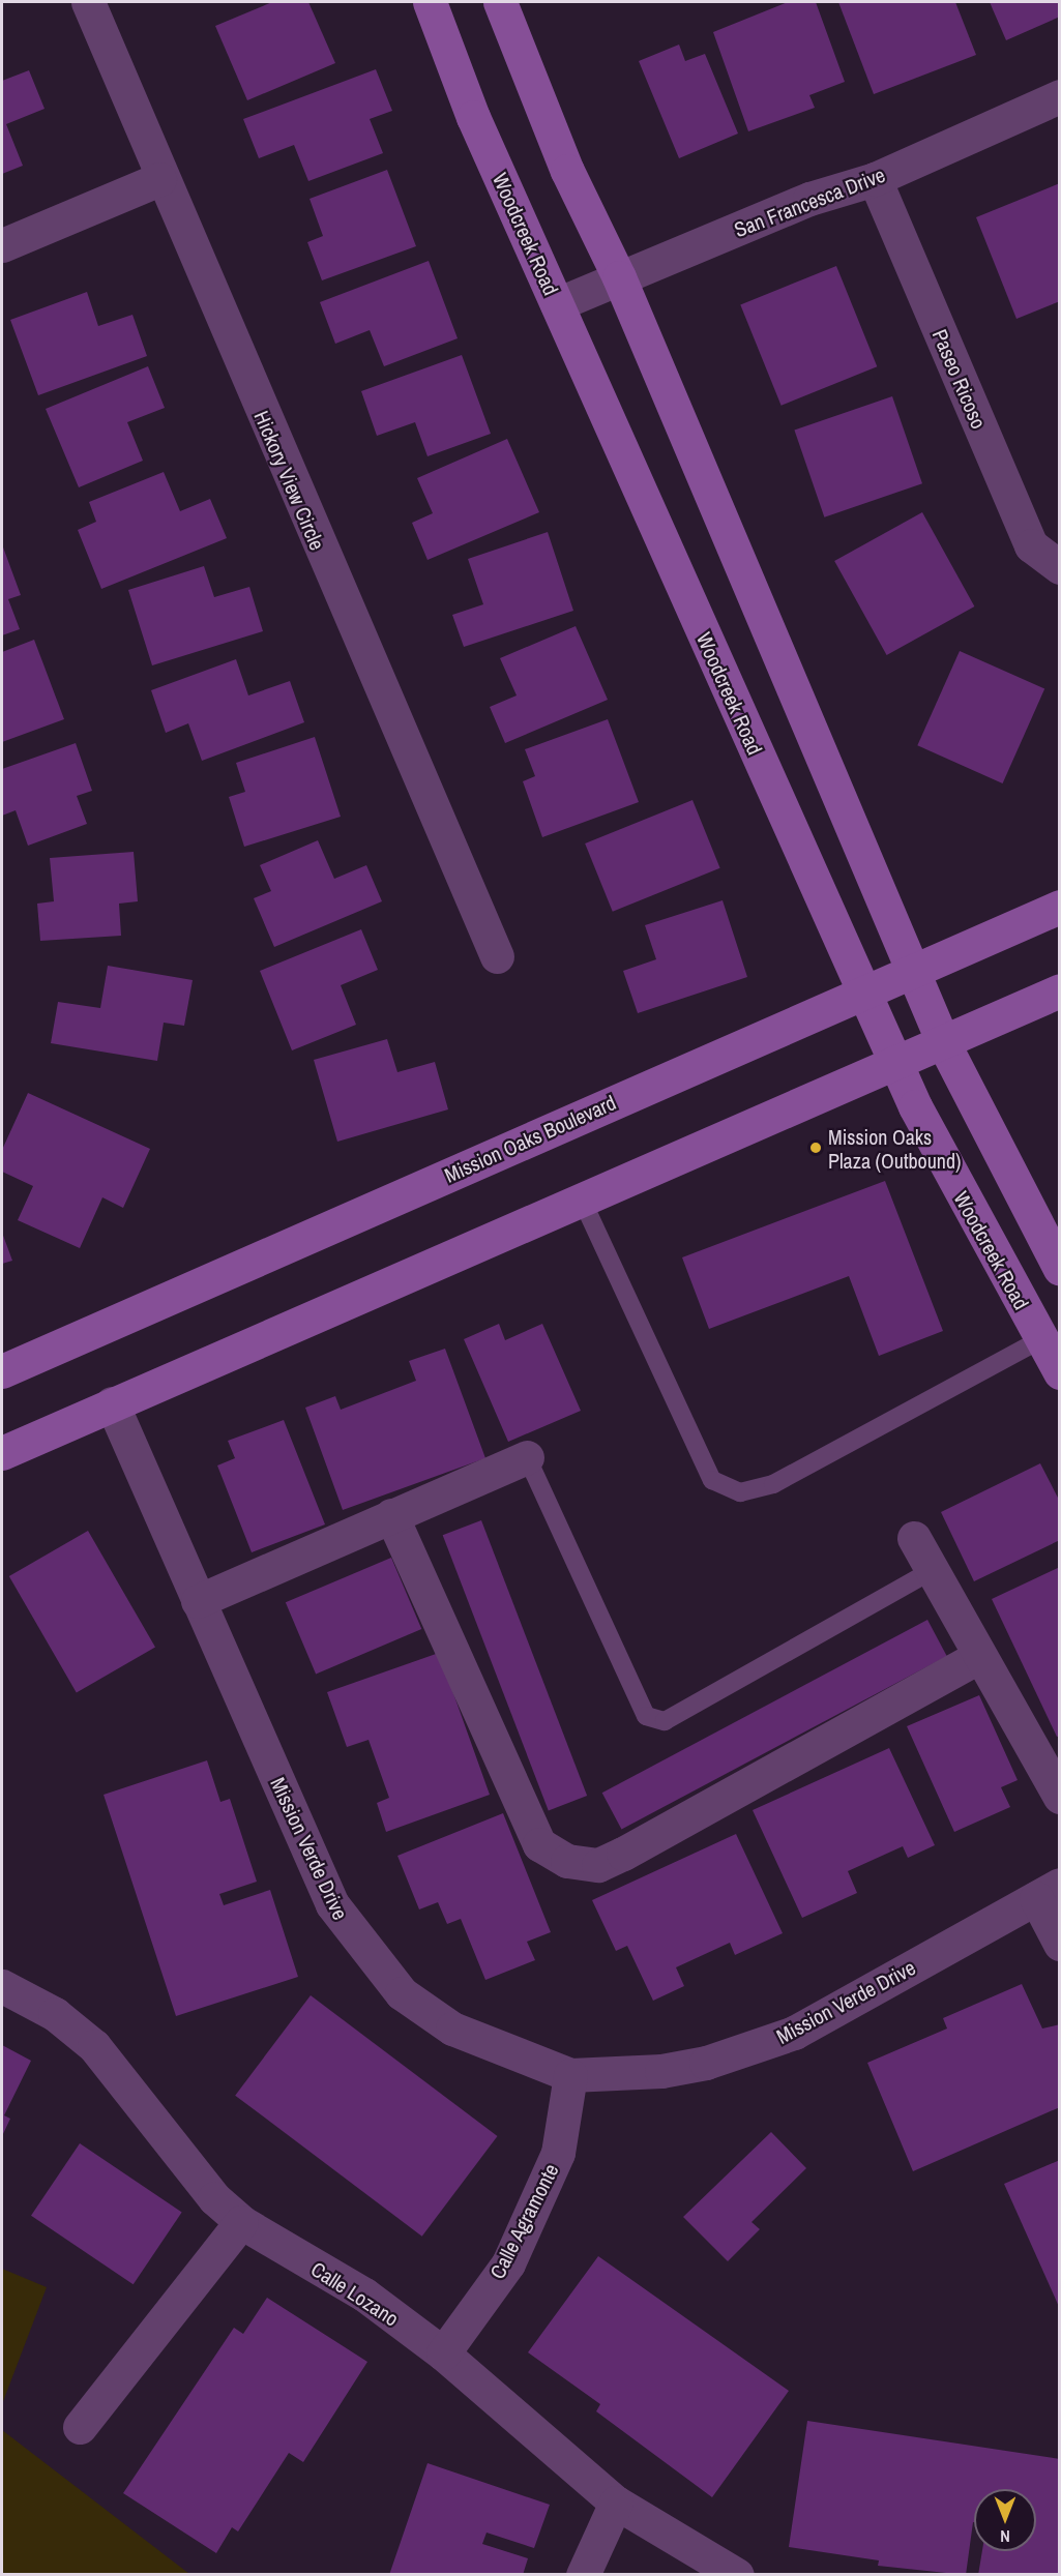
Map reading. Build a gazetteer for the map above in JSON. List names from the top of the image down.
{
  "streets": {
    "main road": ["Woodcreek Road", "Mission Oaks Boulevard"],
    "street": [
      "San Francesca Drive",
      "Paseo Ricoso",
      "Hickory View Circle",
      "Mission Verde Drive",
      "Calle Agramonte",
      "Calle Lozano"
    ]
  },
  "crossings": [
    ["San Francesca Drive", "Woodcreek Road"],
    ["San Francesca Drive", "Paseo Ricoso"],
    ["Woodcreek Road", "Mission Oaks Boulevard"],
    ["Mission Verde Drive", "Calle Agramonte"],
    ["Calle Agramonte", "Calle Lozano"]
  ],
  "places": ["Mission Oaks Plaza (Outbound)"],
  "north": "bottom"
}
